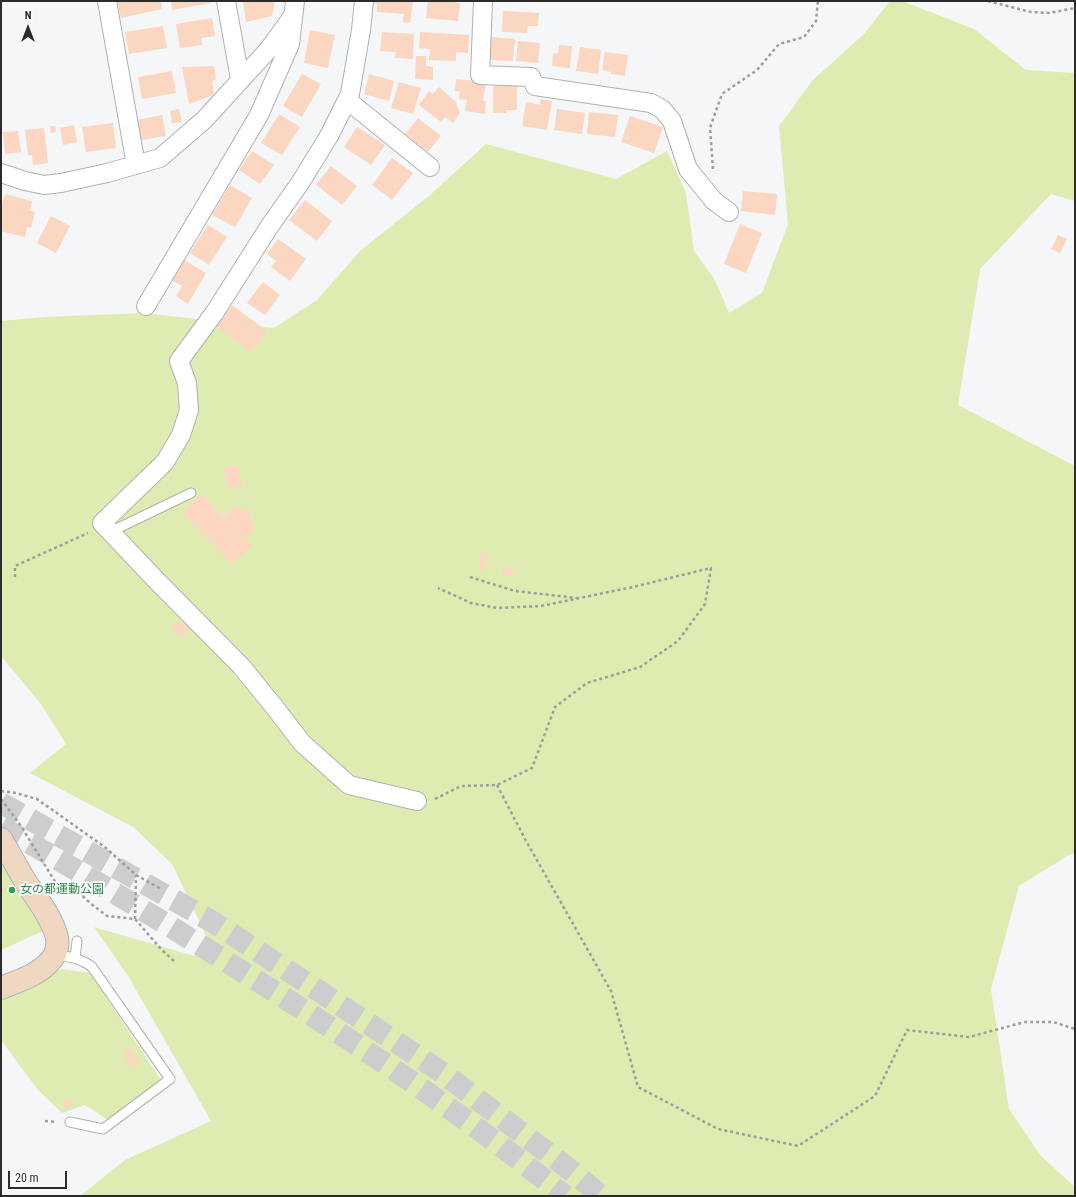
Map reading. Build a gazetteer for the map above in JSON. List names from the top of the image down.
{
  "places": ["女の都運動公園"],
  "scale_bar": "20 m",
  "north": "top"
}
